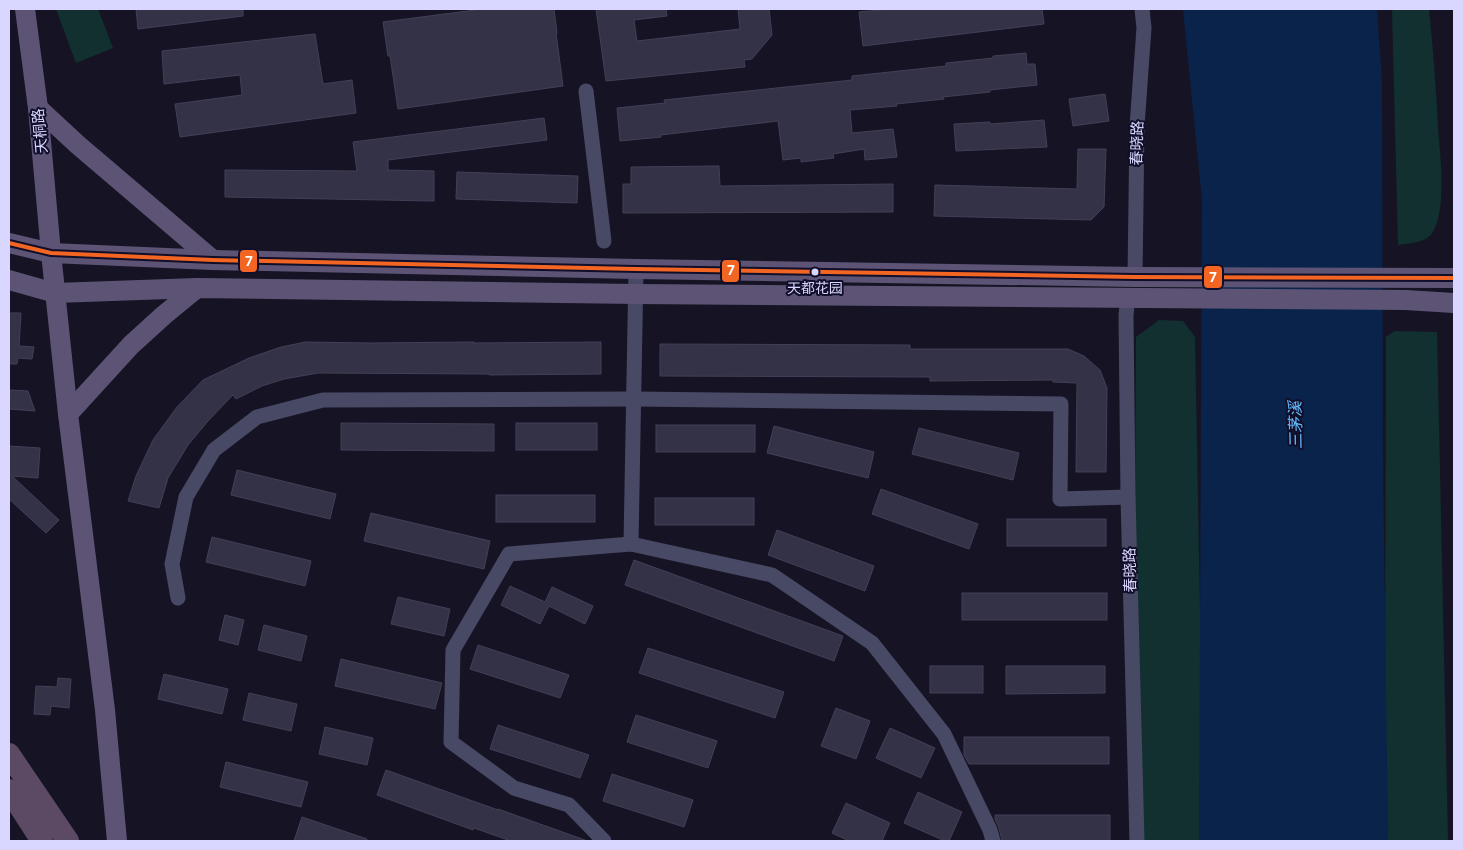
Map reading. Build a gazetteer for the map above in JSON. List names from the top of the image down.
{
  "streets": {
    "main road": ["天桐路"],
    "street": ["春晓路"]
  },
  "water": ["三茅溪"],
  "places": ["天都花园"],
  "lines": ["transit line 7"]
}
